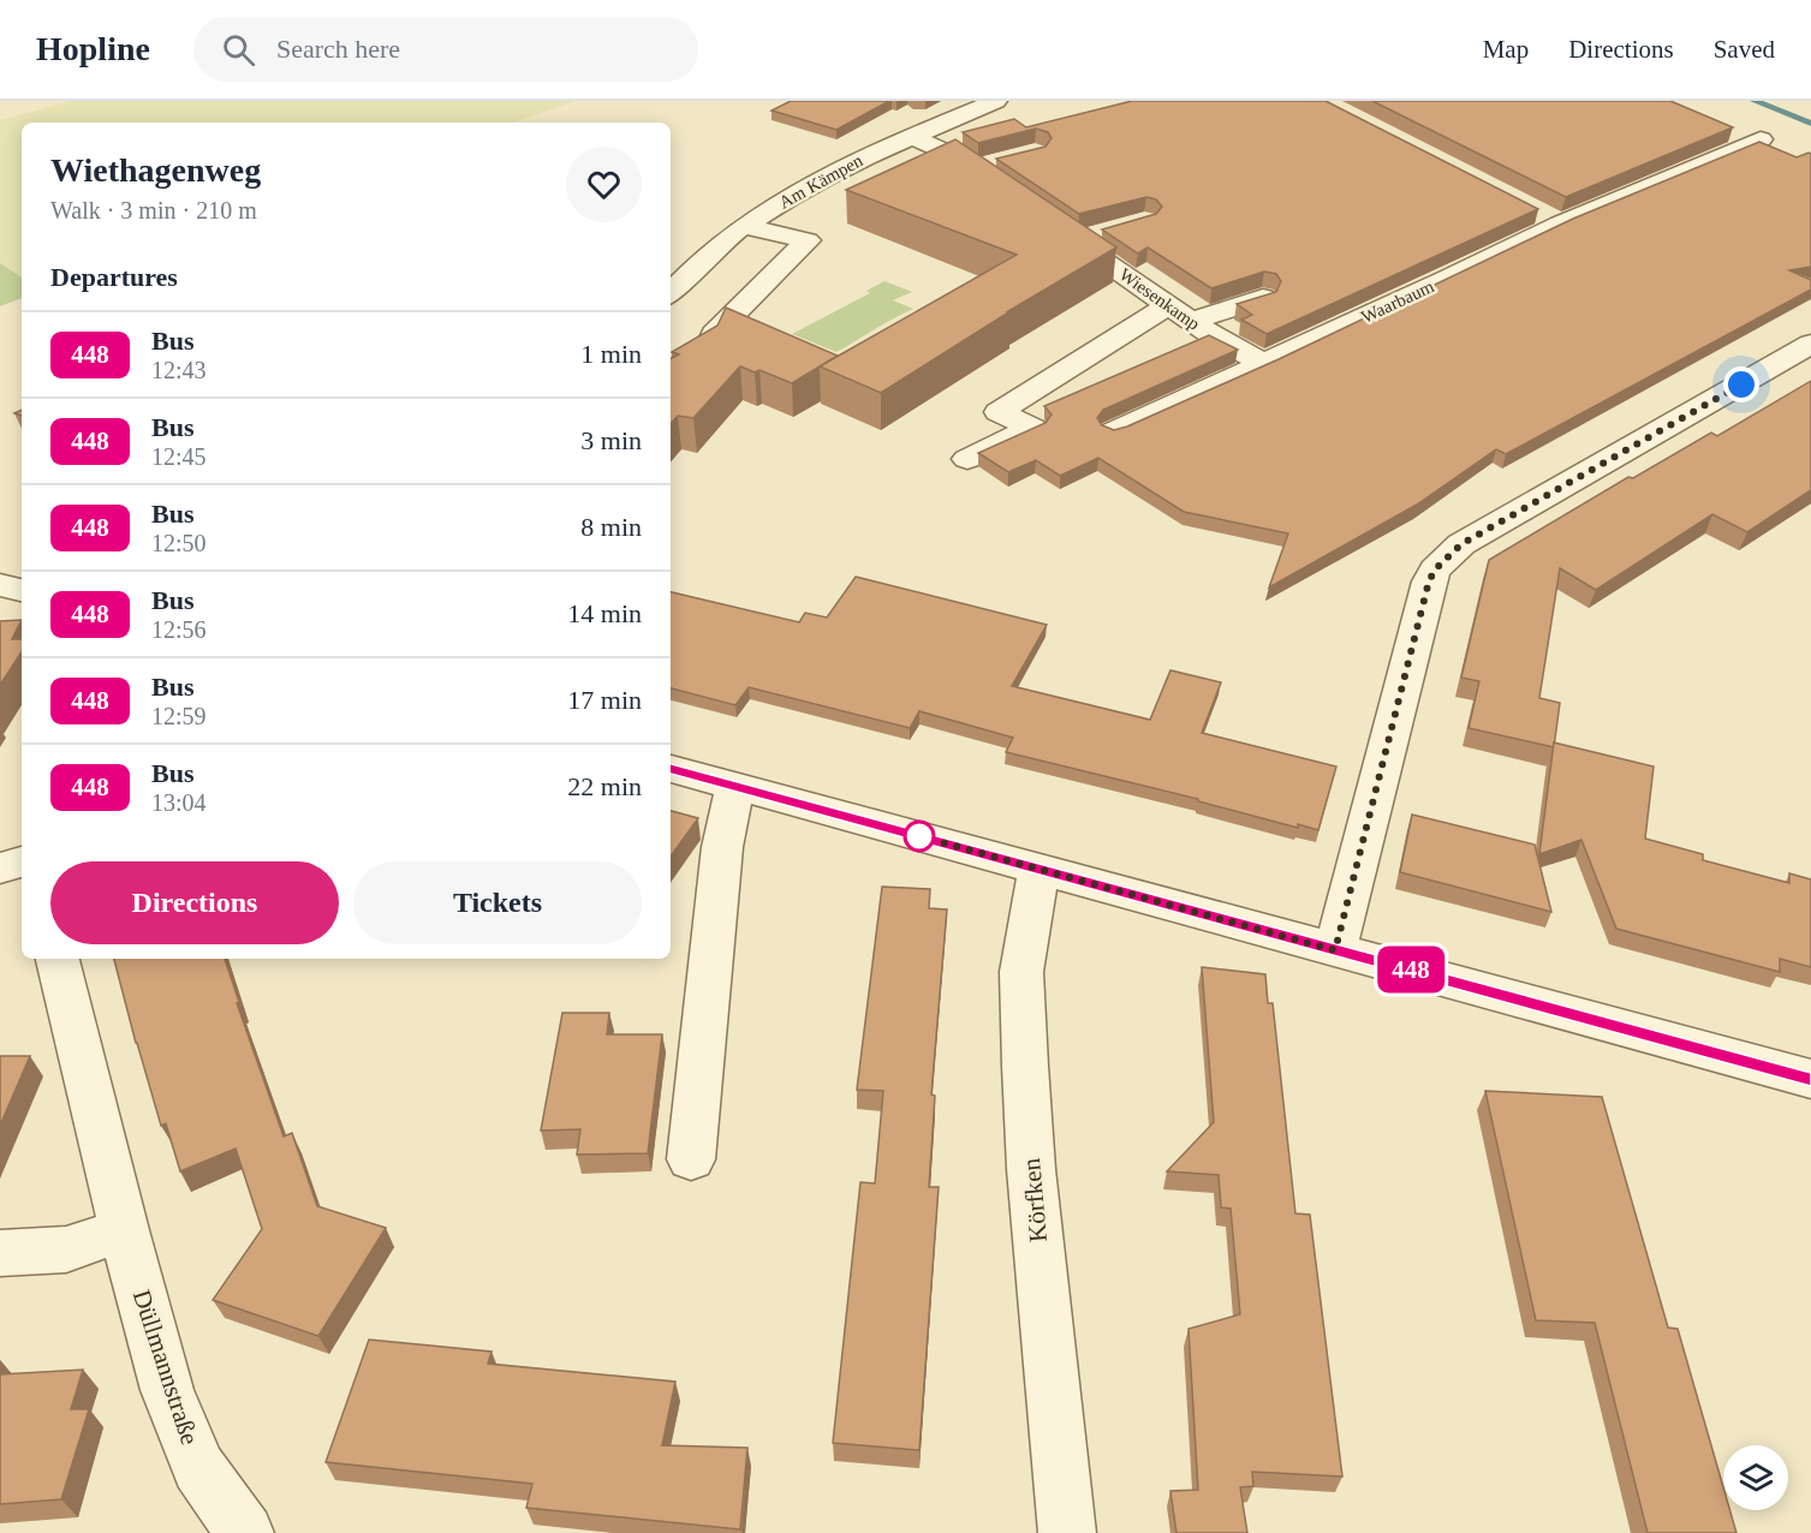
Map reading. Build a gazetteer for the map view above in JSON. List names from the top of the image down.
{
  "streets": {
    "street": [
      "Am Kämpen",
      "Wiesenkamp",
      "Waarbaum",
      "Körfken",
      "Düllmannstraße"
    ]
  },
  "crossings": [
    ["Wiesenkamp", "Waarbaum"]
  ],
  "lines": ["bus line 448"],
  "page": {
    "header": "Hopline",
    "search": "Search here",
    "nav": ["Map", "Directions", "Saved"],
    "on_map": "448",
    "heading": [
      ["Wiethagenweg", "Walk · 3 min · 210 m"],
      "Departures"
    ],
    "list": [
      {
        "mark": "448",
        "name": "Bus",
        "note": "12:43",
        "value": "1 min"
      },
      {
        "mark": "448",
        "name": "Bus",
        "note": "12:45",
        "value": "3 min"
      },
      {
        "mark": "448",
        "name": "Bus",
        "note": "12:50",
        "value": "8 min"
      },
      {
        "mark": "448",
        "name": "Bus",
        "note": "12:56",
        "value": "14 min"
      },
      {
        "mark": "448",
        "name": "Bus",
        "note": "12:59",
        "value": "17 min"
      },
      {
        "mark": "448",
        "name": "Bus",
        "note": "13:04",
        "value": "22 min"
      }
    ],
    "buttons": ["Directions", "Tickets"]
  }
}
